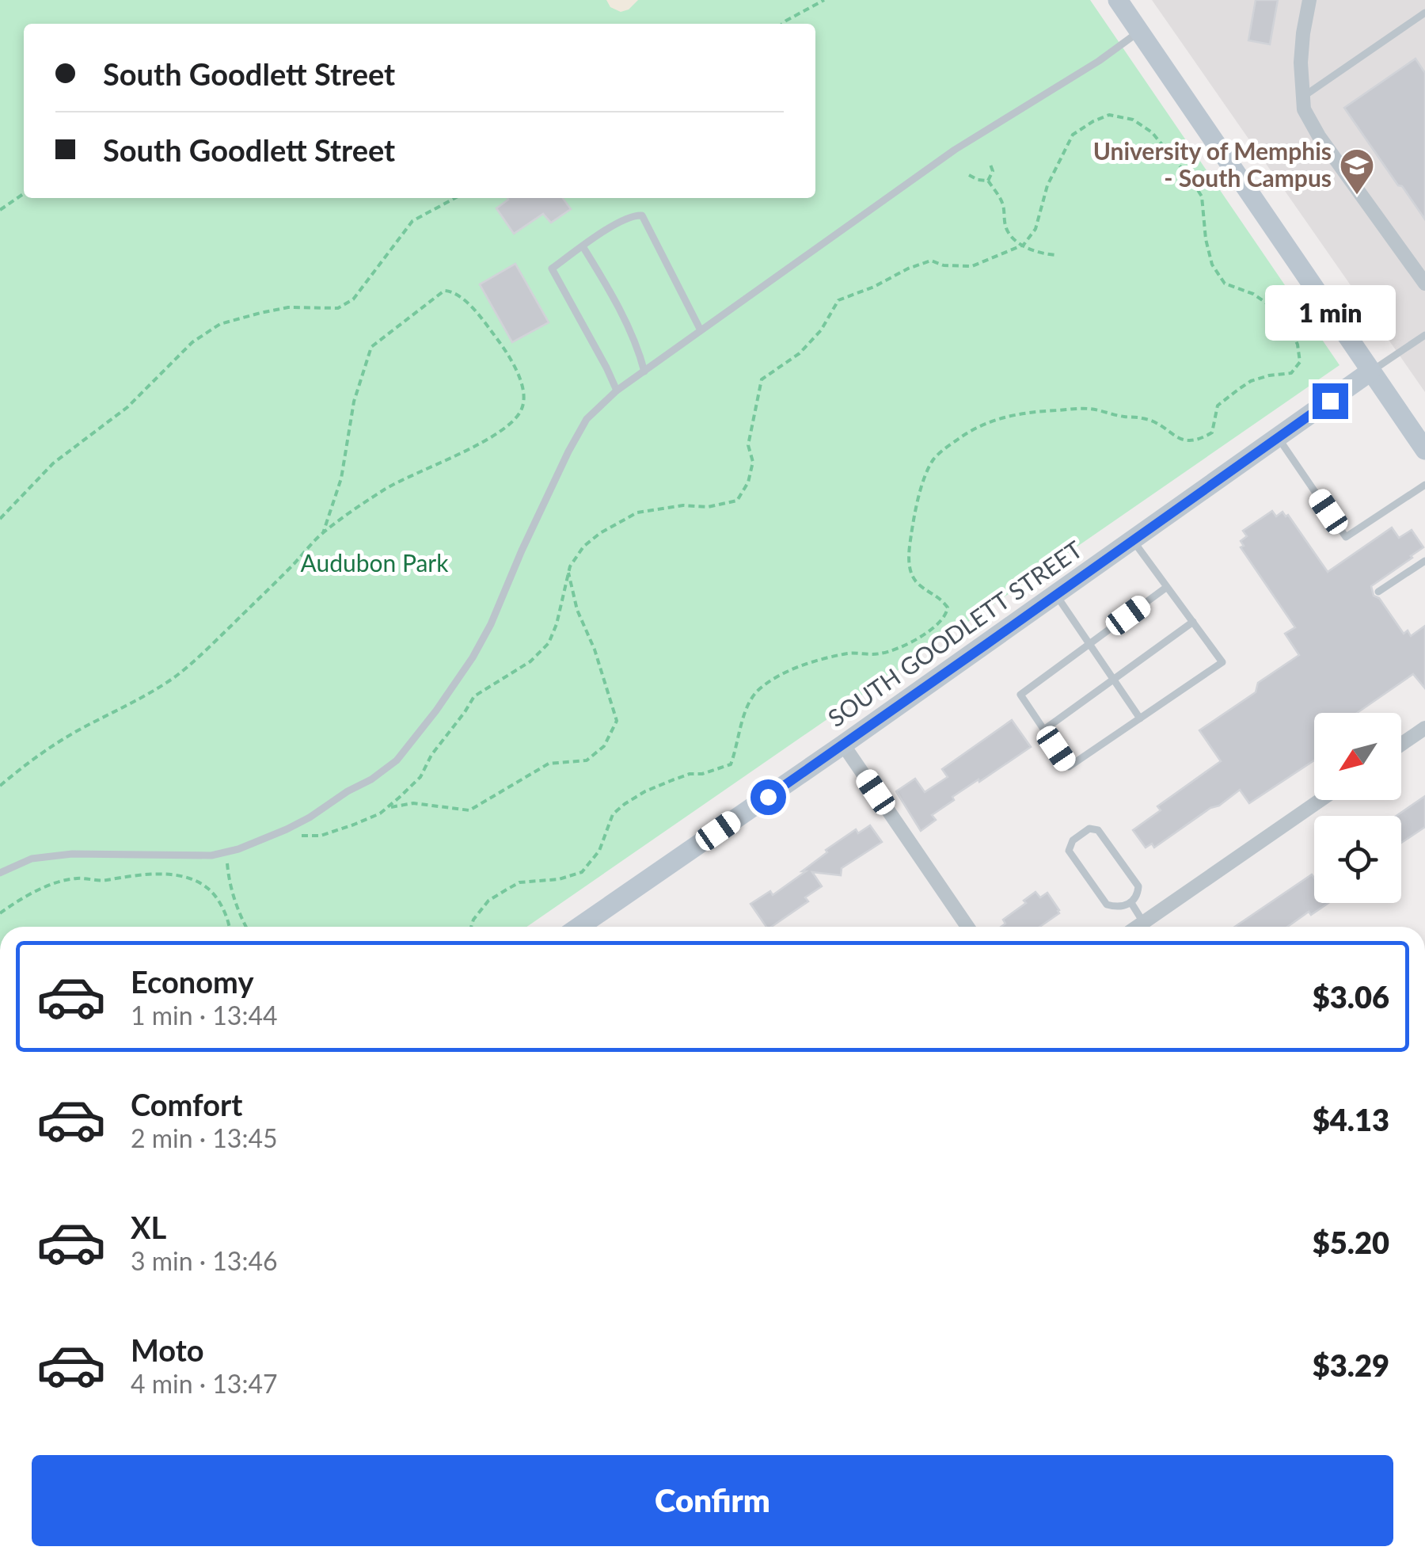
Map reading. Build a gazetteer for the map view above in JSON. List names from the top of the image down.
{
  "streets": {
    "main road": ["SOUTH GOODLETT STREET"]
  },
  "parks": ["Audubon Park"],
  "places": {
    "school or university": ["University of Memphis - South Campus"]
  },
  "north": "bottom left",
  "page": {
    "banner": ["South Goodlett Street", "South Goodlett Street"],
    "bubble": "1 min",
    "list": [
      {
        "name": "Economy",
        "note": "1 min · 13:44",
        "value": "$3.06"
      },
      {
        "name": "Comfort",
        "note": "2 min · 13:45",
        "value": "$4.13"
      },
      {
        "name": "XL",
        "note": "3 min · 13:46",
        "value": "$5.20"
      },
      {
        "name": "Moto",
        "note": "4 min · 13:47",
        "value": "$3.29"
      }
    ],
    "buttons": "Confirm"
  }
}
